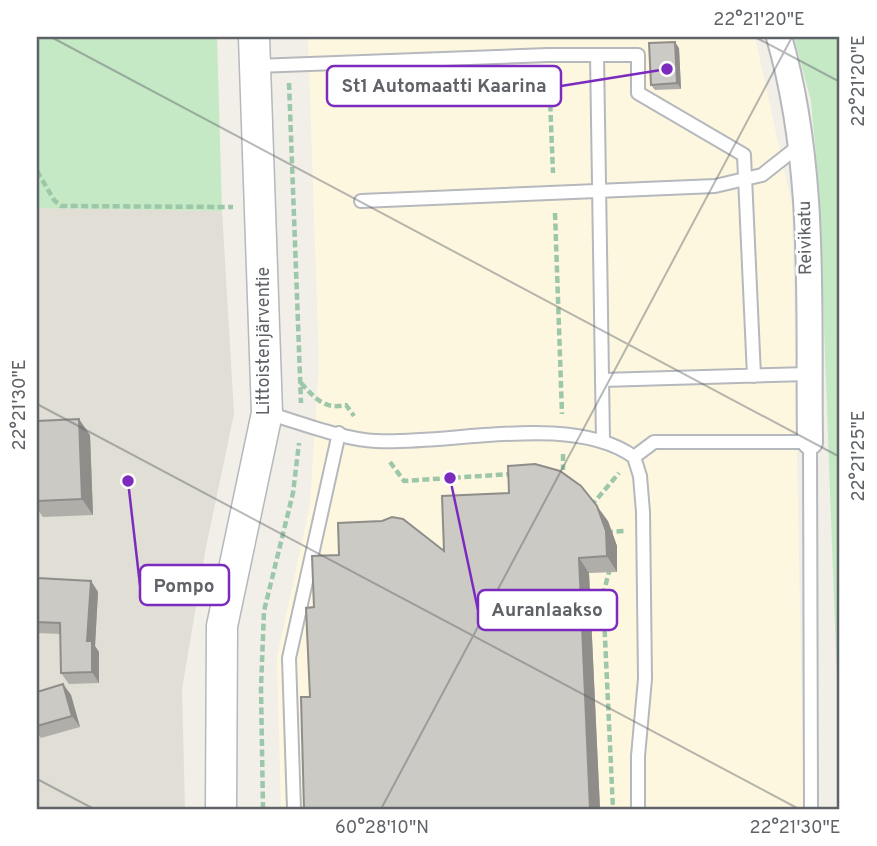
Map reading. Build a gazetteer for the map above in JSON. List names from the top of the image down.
{
  "streets": {
    "street": ["Reivikatu", "Littoistenjärventie"]
  },
  "places": ["St1 Automaatti Kaarina", "Auranlaakso", "Pompo"],
  "coordinates": [
    "22°21'20\"E",
    "22°21'30\"E",
    "22°21'25\"E",
    "60°28'10\"N"
  ]
}
